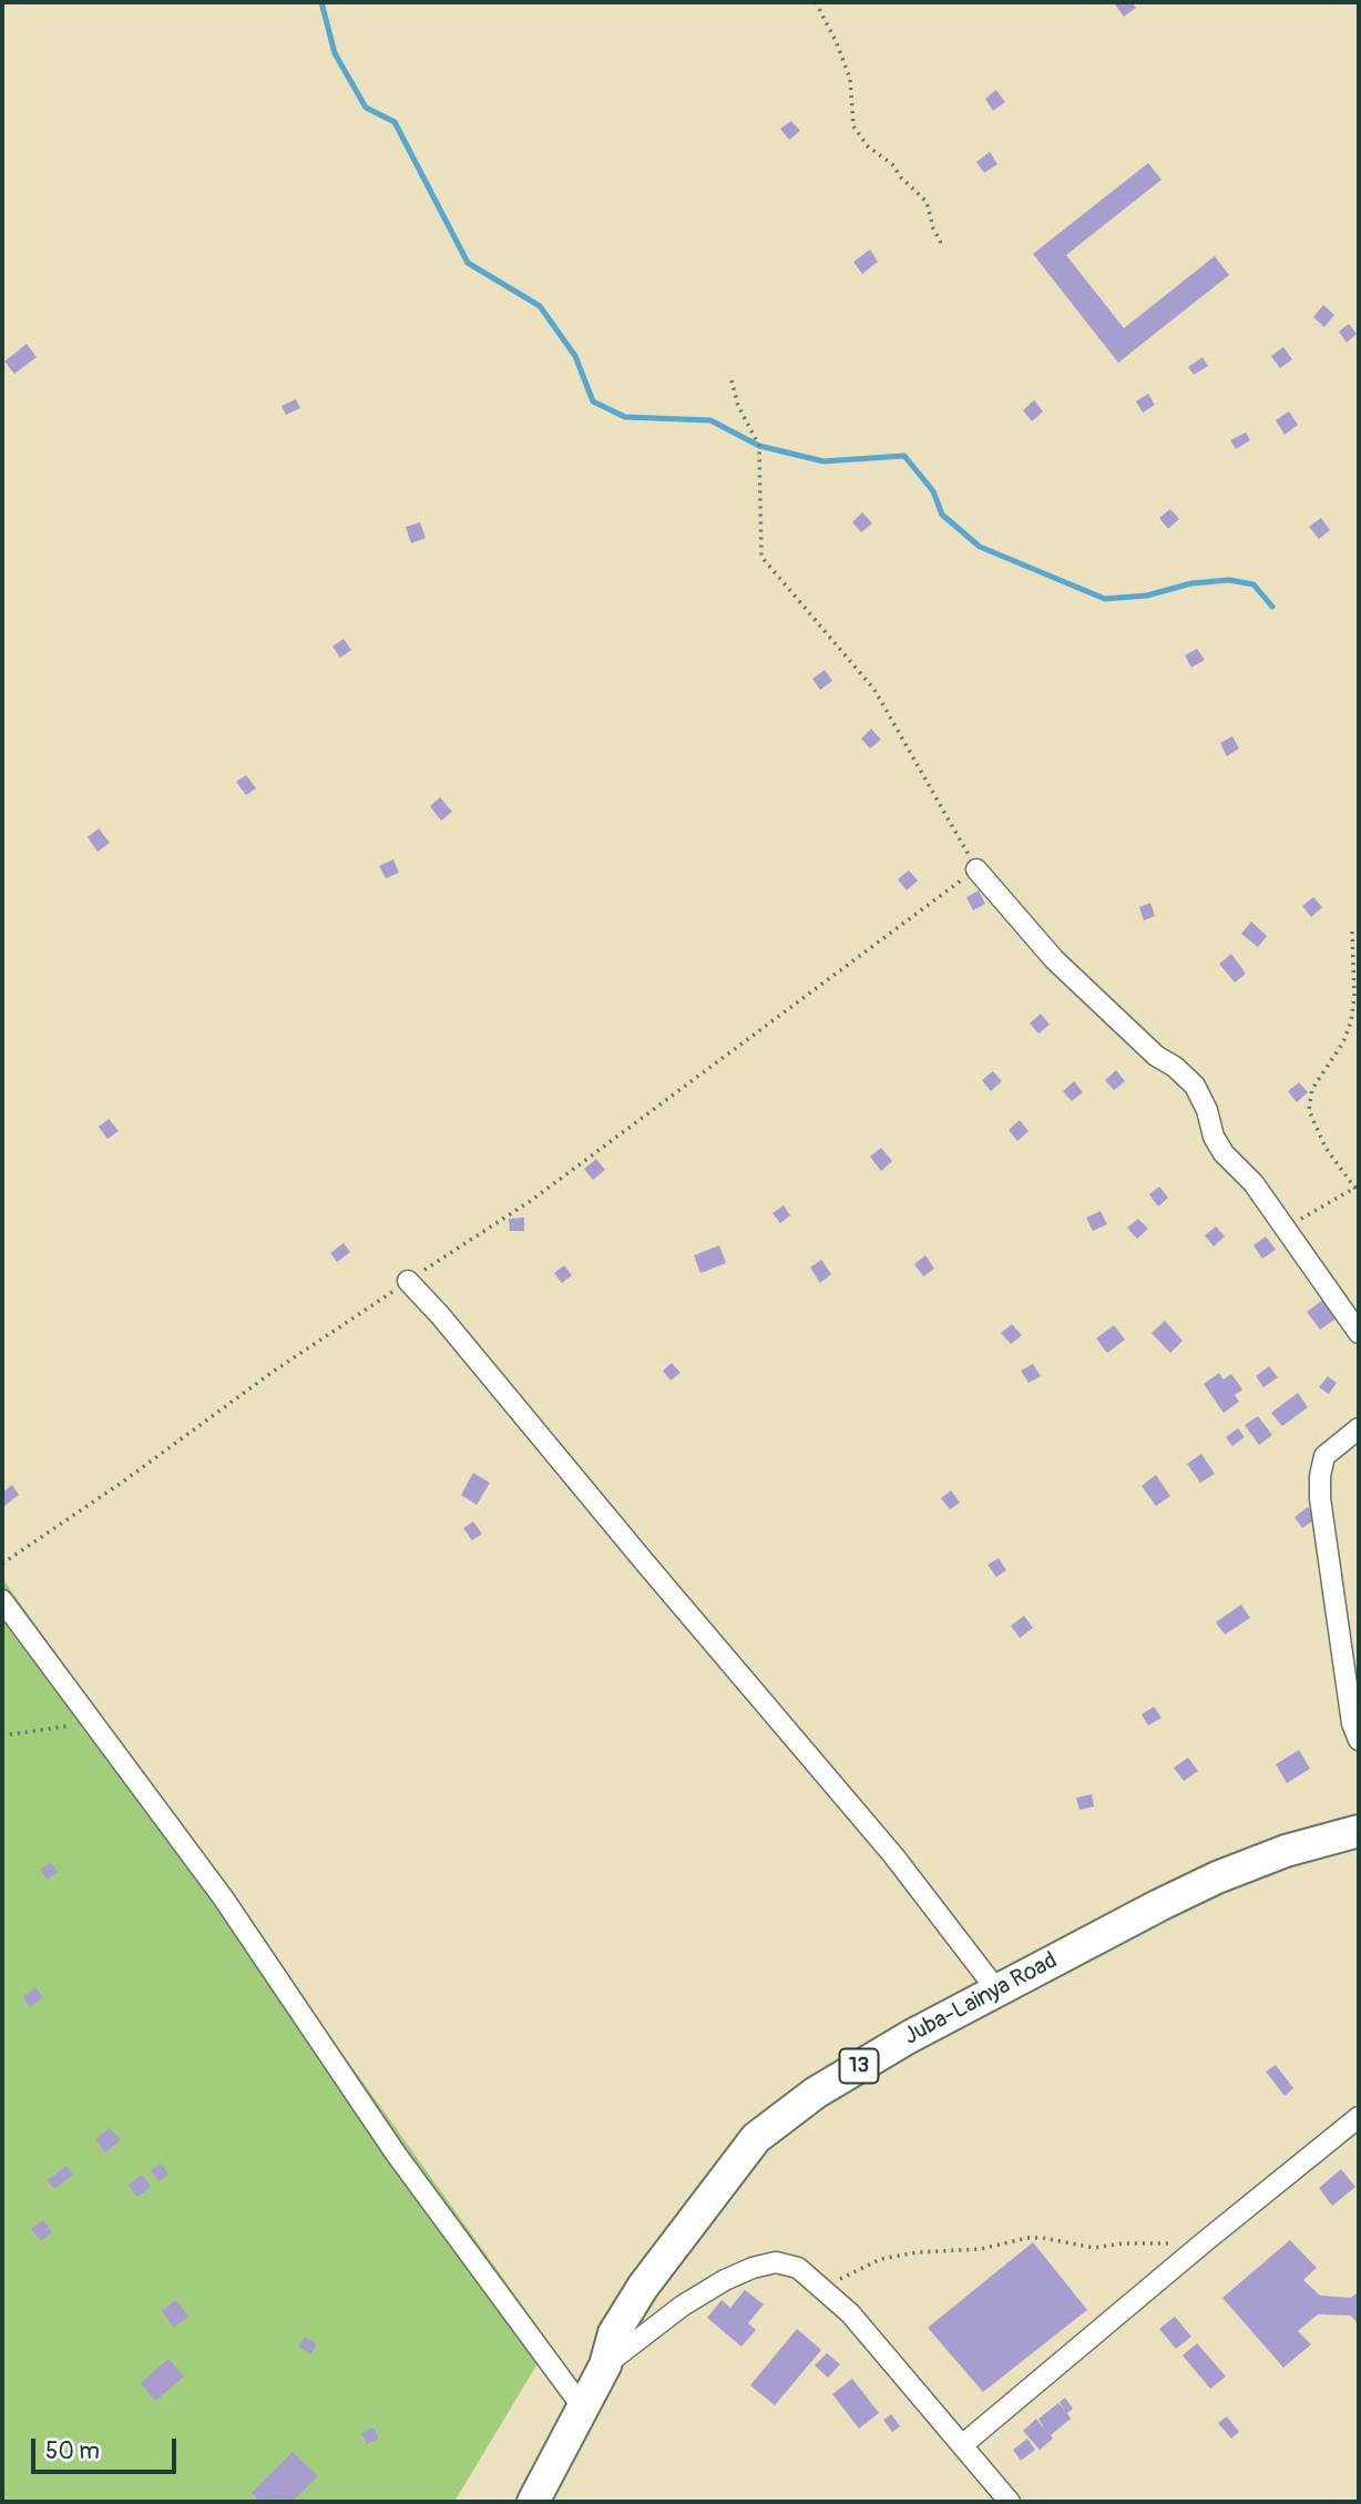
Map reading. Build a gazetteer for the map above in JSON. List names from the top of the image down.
{
  "streets": {
    "main road": ["Juba-Lainya Road", "13"]
  },
  "scale_bar": "50 m"
}
